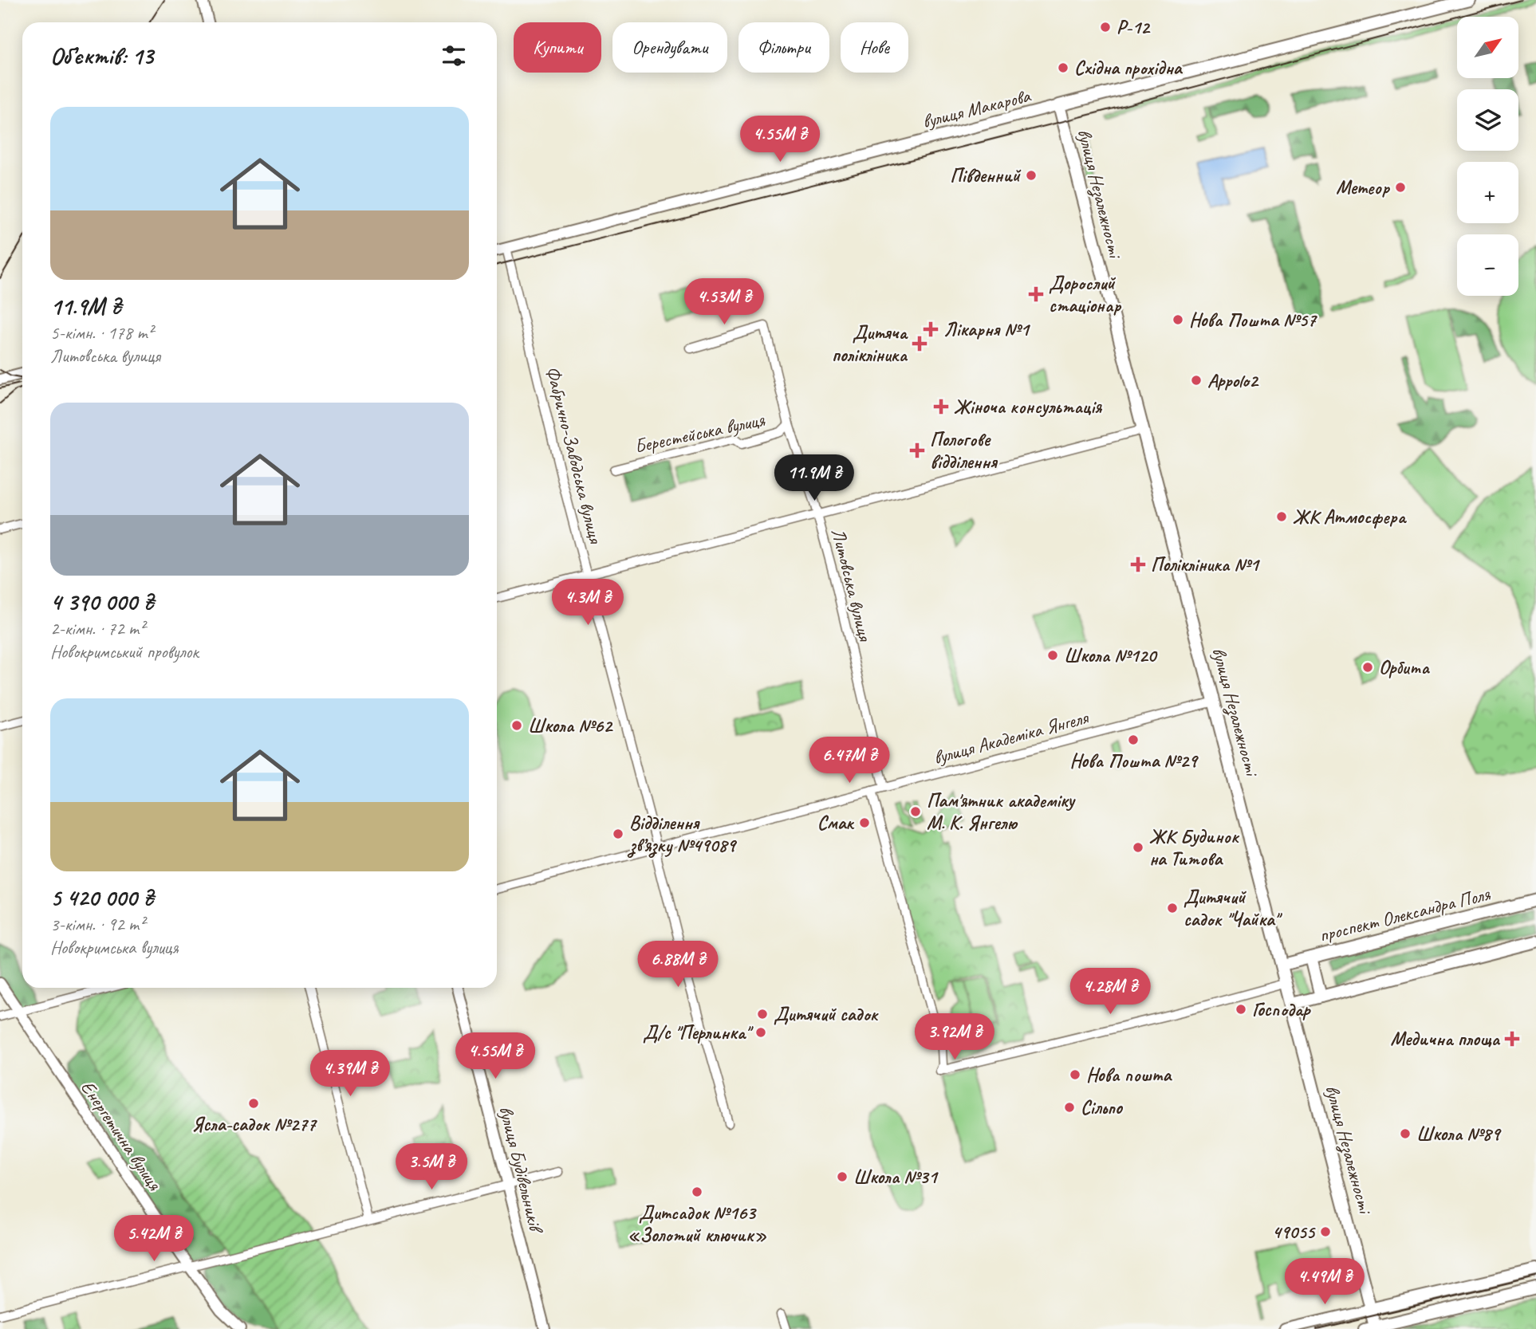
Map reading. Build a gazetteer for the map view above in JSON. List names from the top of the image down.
{
  "streets": {
    "main road": [
      "вулиця Макарова",
      "вулиця Незалежності",
      "проспект Олександра Поля",
      "Енергетична вулиця",
      "вулиця Будівельників"
    ],
    "street": [
      "Берестейська вулиця",
      "Фабрично-Заводська вулиця",
      "Литовська вулиця",
      "вулиця Академіка Янгеля"
    ]
  },
  "crossings": [
    ["вулиця Макарова", "вулиця Незалежності"],
    ["вулиця Макарова", "Фабрично-Заводська вулиця"],
    ["вулиця Незалежності", "вулиця Академіка Янгеля"],
    ["вулиця Незалежності", "проспект Олександра Поля"],
    ["Берестейська вулиця", "Литовська вулиця"],
    ["Фабрично-Заводська вулиця", "вулиця Академіка Янгеля"],
    ["Литовська вулиця", "вулиця Академіка Янгеля"]
  ],
  "places": {
    "other": [
      "Р-12",
      "Східна прохідна",
      "Південний",
      "Метеор",
      "Нова Пошта №57",
      "Appolo2",
      "ЖК Атмосфера",
      "Школа №120",
      "Орбита",
      "Школа №62",
      "Нова Пошта №29",
      "Пам'ятник академіку М. К. Янгелю",
      "Смак",
      "Відділення зв’язку №49089",
      "ЖК Будинок на Титова",
      "Дитячий садок \"Чайка\"",
      "Господар",
      "Дитячий садок",
      "Д/с \"Перлинка\"",
      "Нова пошта",
      "Ясла-садок №277",
      "Сільпо",
      "Школа №89",
      "Школа №31",
      "Дитсадок №163 «Золотий ключик»",
      "49055"
    ],
    "health": [
      "Дорослий стаціонар",
      "Лікарня №1",
      "Дитяча полікліника",
      "Жіноча консультація",
      "Пологове відділення",
      "Полікліника №1",
      "Медична площа"
    ]
  },
  "north": "top right",
  "page": {
    "map_buttons": ["+", "−"],
    "chip": [
      "Купити",
      "Орендувати",
      "Фільтри",
      "Нове"
    ],
    "heading": "Об’єктів: 13",
    "list": [
      {
        "name": "11.9M ₴",
        "note": "5-кімн. · 178 m² · Литовська вулиця"
      },
      {
        "name": "4 390 000 ₴",
        "note": "2-кімн. · 72 m² · Новокримський провулок"
      },
      {
        "name": "5 420 000 ₴",
        "note": "3-кімн. · 92 m² · Новокримська вулиця"
      }
    ],
    "price": [
      "4.55M ₴",
      "4.53M ₴",
      "11.9M ₴",
      "4.3M ₴",
      "6.47M ₴",
      "6.88M ₴",
      "4.28M ₴",
      "3.92M ₴",
      "4.55M ₴",
      "4.39M ₴",
      "3.5M ₴",
      "5.42M ₴",
      "4.49M ₴"
    ]
  }
}
